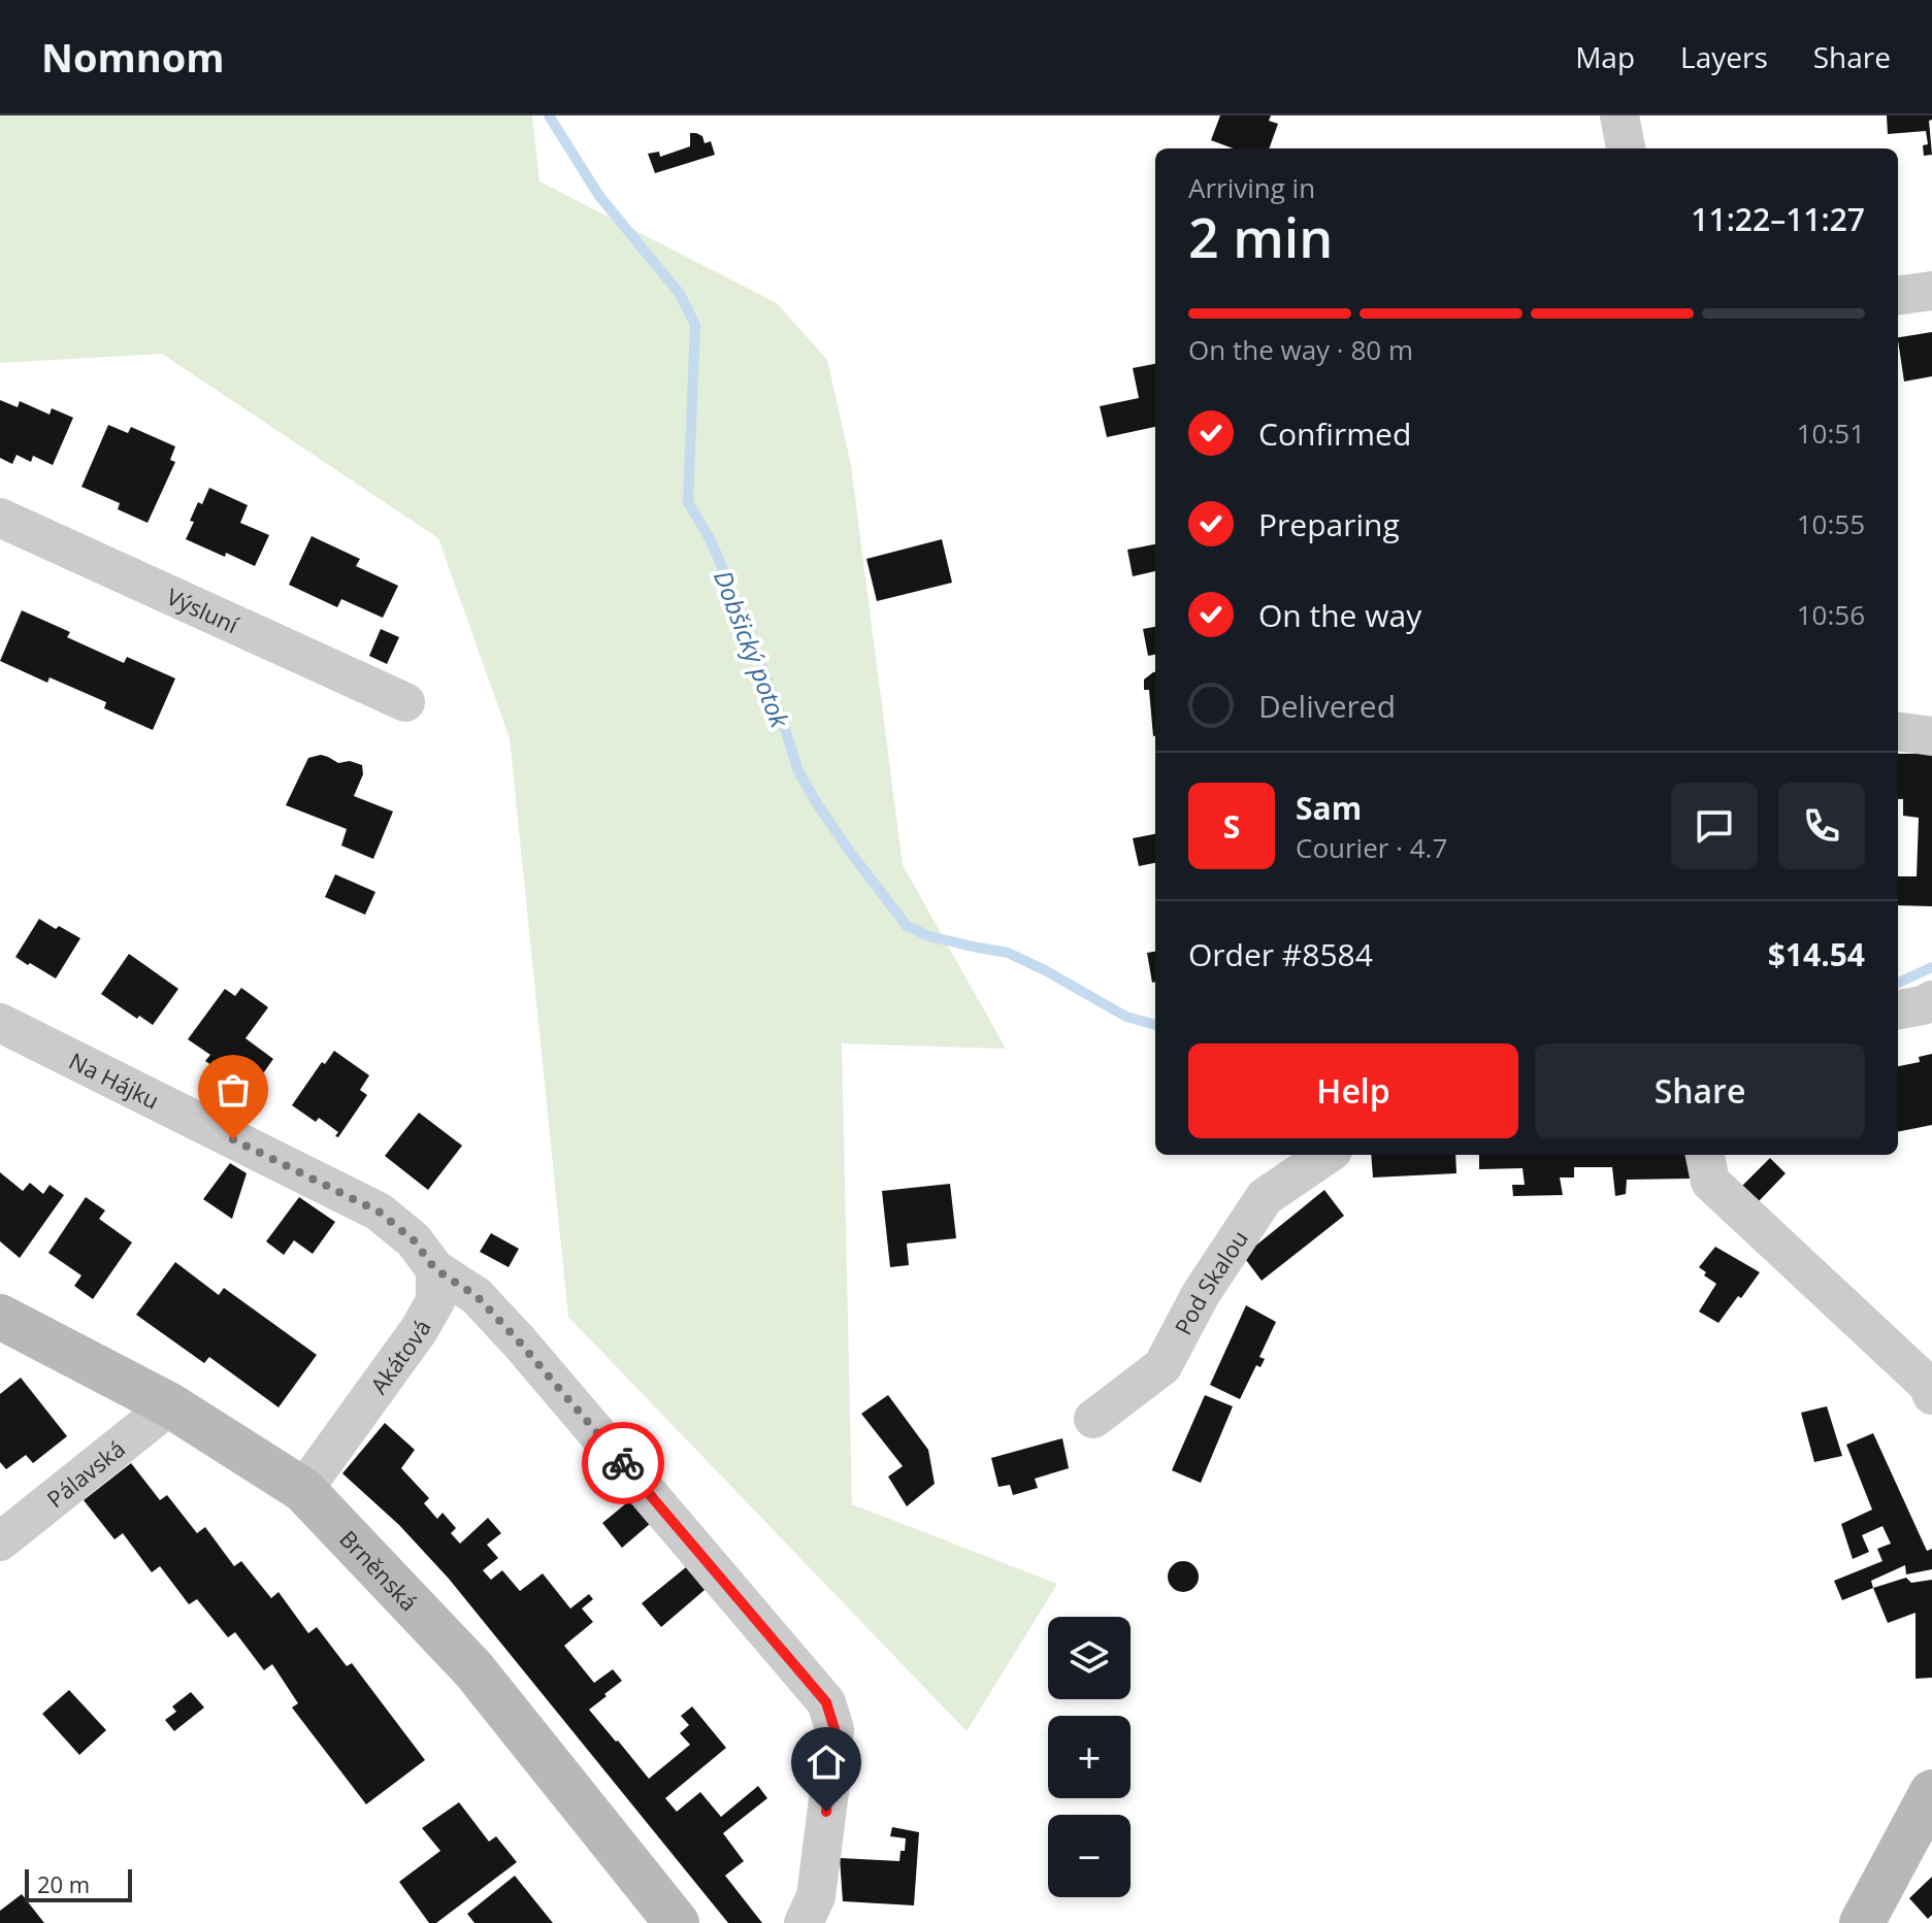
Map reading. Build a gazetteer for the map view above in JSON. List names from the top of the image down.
{
  "streets": {
    "main road": ["Brněnská"],
    "street": [
      "Výsluní",
      "Na Hájku",
      "Pod Skalou",
      "Akátová",
      "Pálavská"
    ]
  },
  "crossings": [
    ["Na Hájku", "Akátová"],
    ["Akátová", "Brněnská"],
    ["Pálavská", "Brněnská"]
  ],
  "water": ["Dobšický potok"],
  "scale_bar": "20 m",
  "page": {
    "header": "Nomnom",
    "nav": ["Map", "Layers", "Share"],
    "heading": ["2 min", "Arriving in", "11:22–11:27"],
    "panel": [
      "Sam",
      "Courier · 4.7",
      "Order #8584",
      "$14.54"
    ],
    "bar": "On the way · 80 m",
    "list": [
      ["Confirmed", "10:51"],
      ["Preparing", "10:55"],
      ["On the way", "10:56"],
      "Delivered"
    ],
    "round": "S",
    "buttons": ["Help", "Share"],
    "map_buttons": ["+", "−"],
    "scale": "20 m"
  }
}
